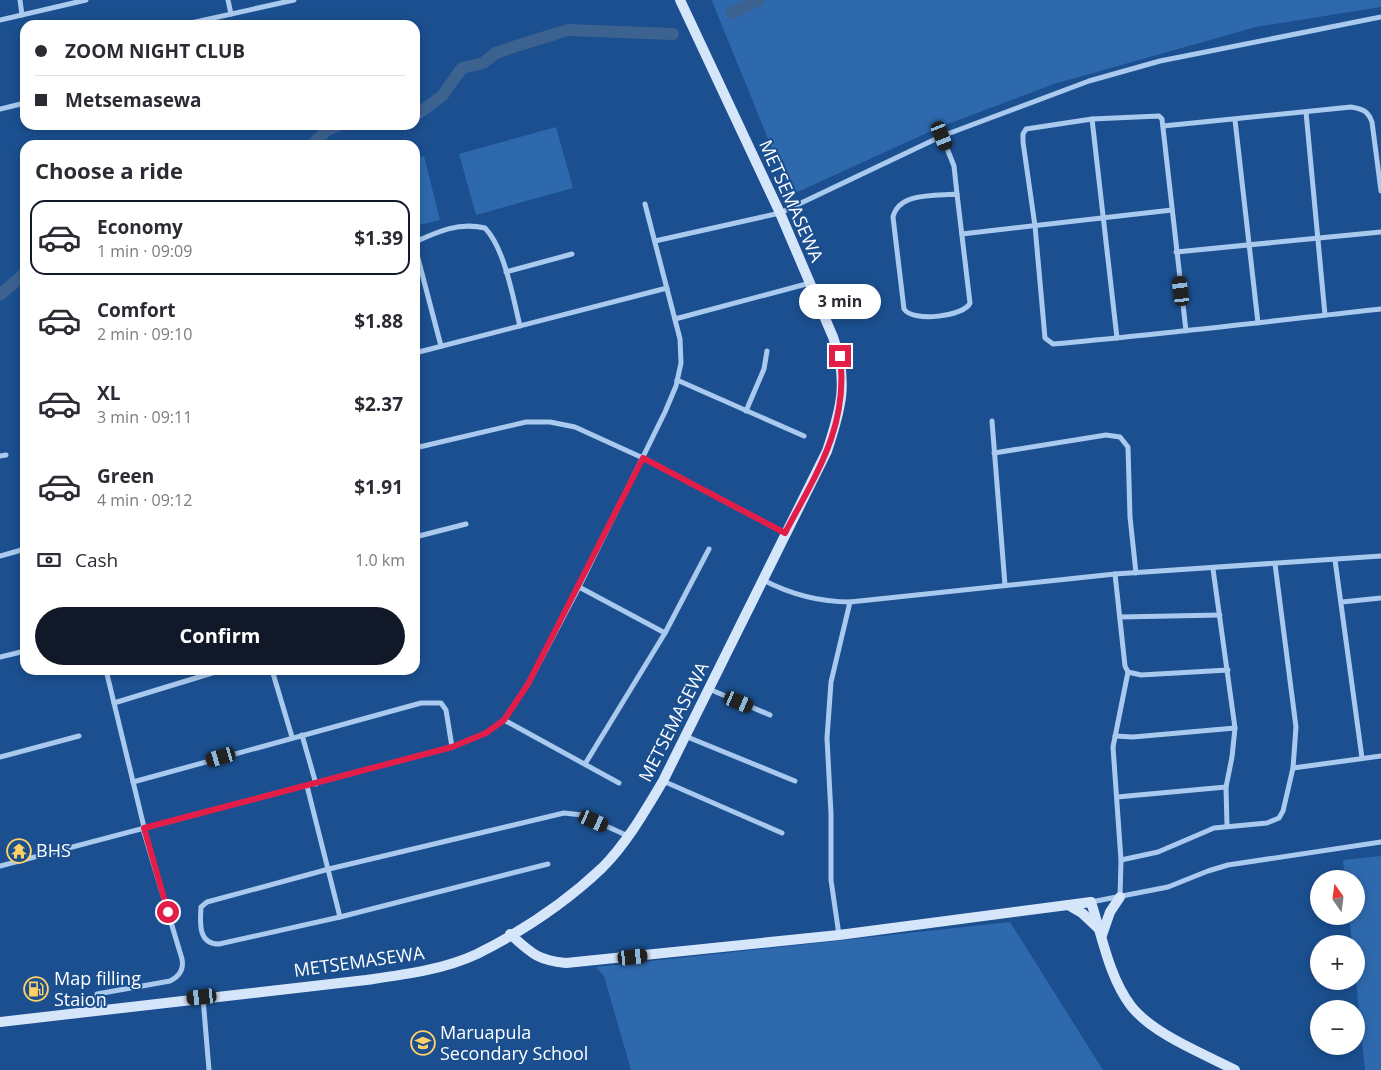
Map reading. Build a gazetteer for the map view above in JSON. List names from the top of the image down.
{
  "streets": {
    "street": ["METSEMASEWA"]
  },
  "places": {
    "temple": ["BHS"],
    "fuel station": ["Map filling Staion"],
    "school or university": ["Maruapula Secondary School"]
  },
  "north": "top",
  "page": {
    "banner": ["ZOOM NIGHT CLUB", "Metsemasewa"],
    "heading": "Choose a ride",
    "list": [
      {
        "name": "Economy",
        "note": "1 min · 09:09",
        "value": "$1.39"
      },
      {
        "name": "Comfort",
        "note": "2 min · 09:10",
        "value": "$1.88"
      },
      {
        "name": "XL",
        "note": "3 min · 09:11",
        "value": "$2.37"
      },
      {
        "name": "Green",
        "note": "4 min · 09:12",
        "value": "$1.91"
      }
    ],
    "bubble": "3 min",
    "pay": ["Cash", "1.0 km"],
    "buttons": "Confirm",
    "map_buttons": ["+", "−"]
  }
}
